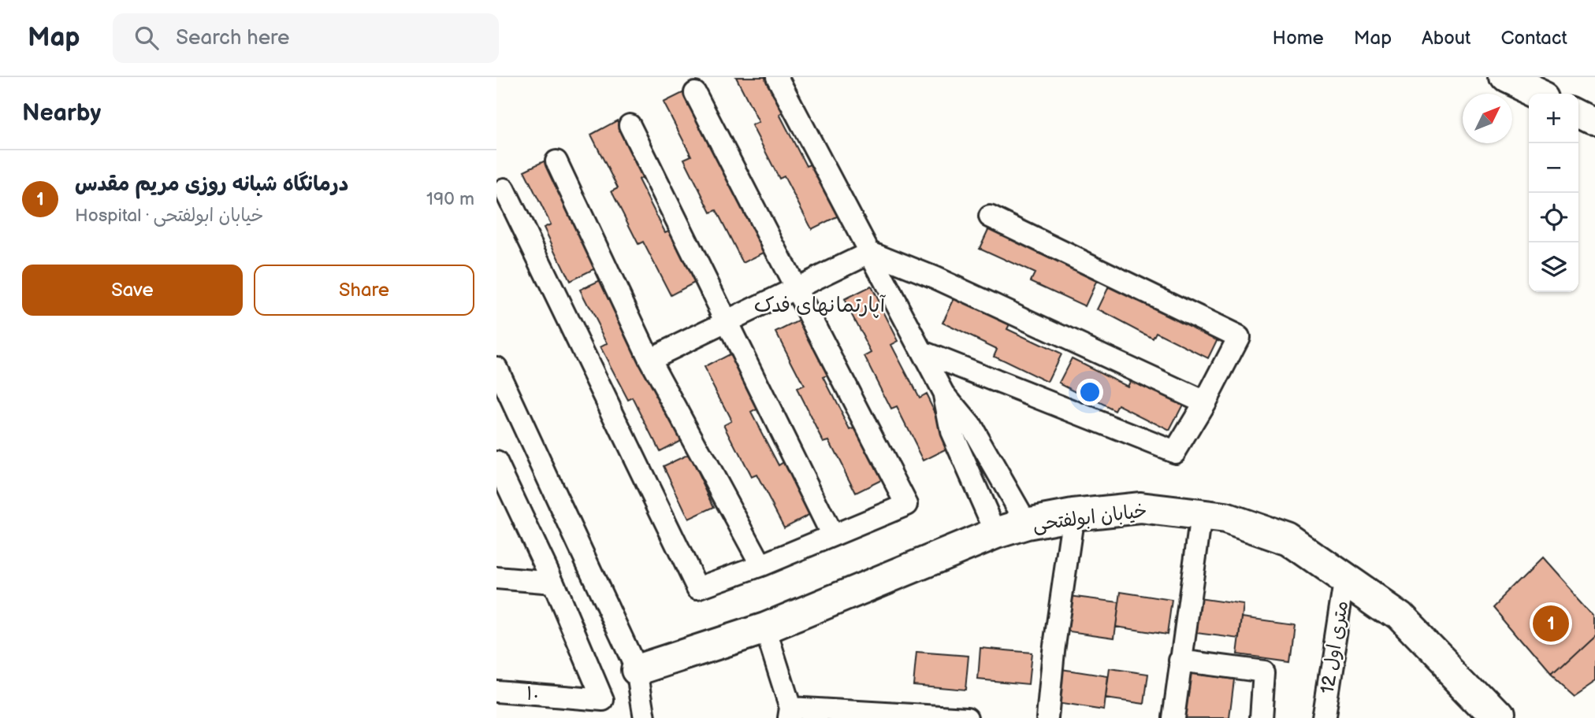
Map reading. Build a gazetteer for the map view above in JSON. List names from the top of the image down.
{
  "streets": {
    "street": ["خیابان ابولفتحی", "12 متری اول", "۱۰"]
  },
  "crossings": [
    ["خیابان ابولفتحی", "12 متری اول"]
  ],
  "districts": ["آپارتمانهای فدک"],
  "north": "top right",
  "page": {
    "header": "Map",
    "search": "Search here",
    "nav": [
      "Home",
      "Map",
      "About",
      "Contact"
    ],
    "heading": "Nearby",
    "map_buttons": ["+", "−"],
    "list": [
      {
        "mark": "1",
        "name": "درمانگاه شبانه روزی مریم مقدس",
        "note": "Hospital · خیابان ابولفتحی",
        "value": "190 m"
      }
    ],
    "buttons": ["Save", "Share"],
    "pins": "1"
  }
}
